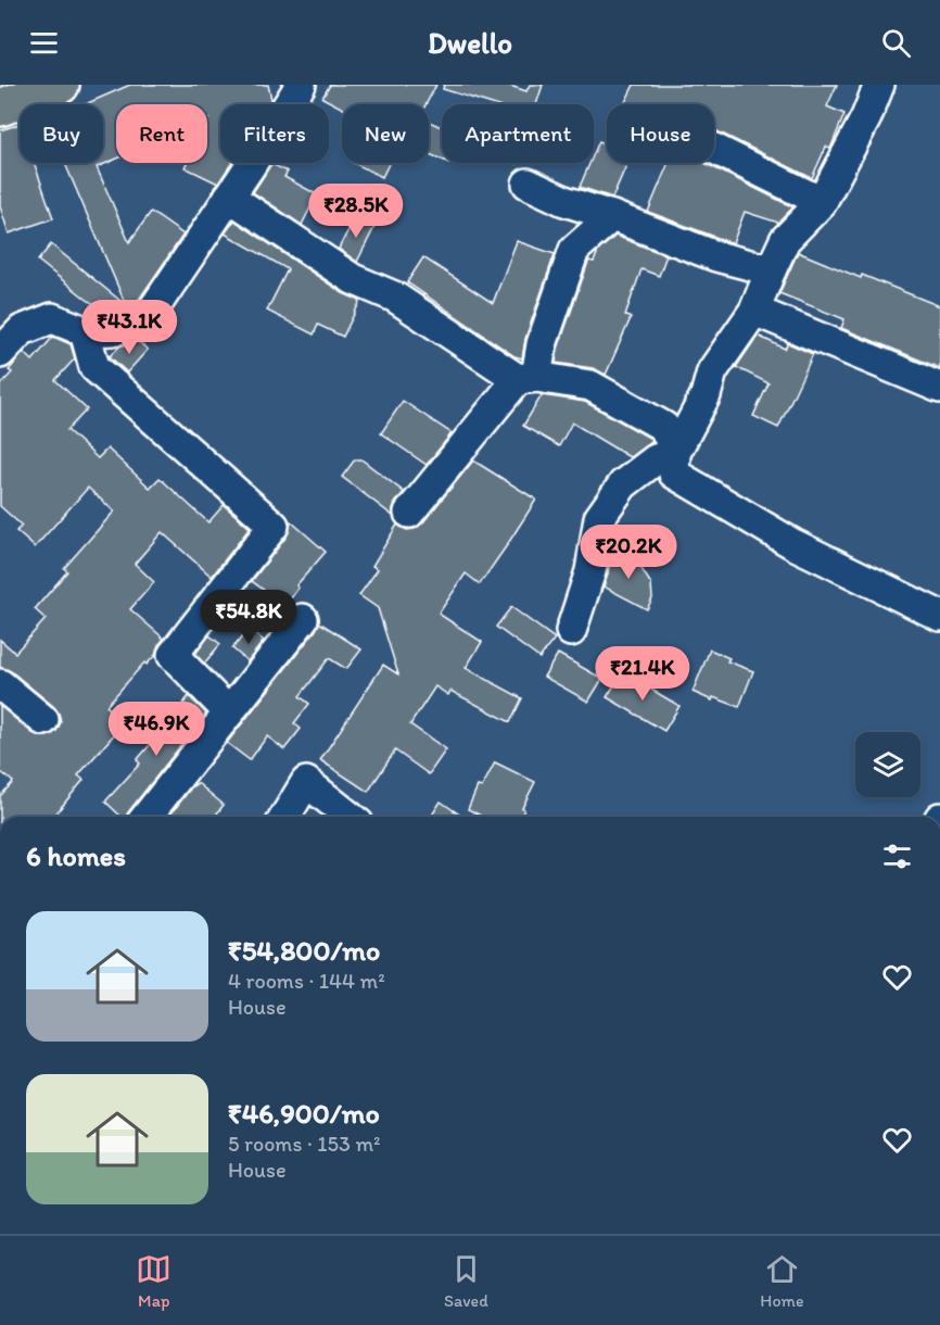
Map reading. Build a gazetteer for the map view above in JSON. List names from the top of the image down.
{
  "page": {
    "header": "Dwello",
    "chip": [
      "Buy",
      "Rent",
      "Filters",
      "New",
      "Apartment",
      "House"
    ],
    "price": [
      "₹28.5K",
      "₹43.1K",
      "₹20.2K",
      "₹54.8K",
      "₹21.4K",
      "₹46.9K"
    ],
    "heading": "6 homes",
    "list": [
      {
        "name": "₹54,800/mo",
        "note": "4 rooms · 144 m² · House"
      },
      {
        "name": "₹46,900/mo",
        "note": "5 rooms · 153 m² · House"
      }
    ],
    "tabs": ["Map", "Saved", "Home"]
  }
}
